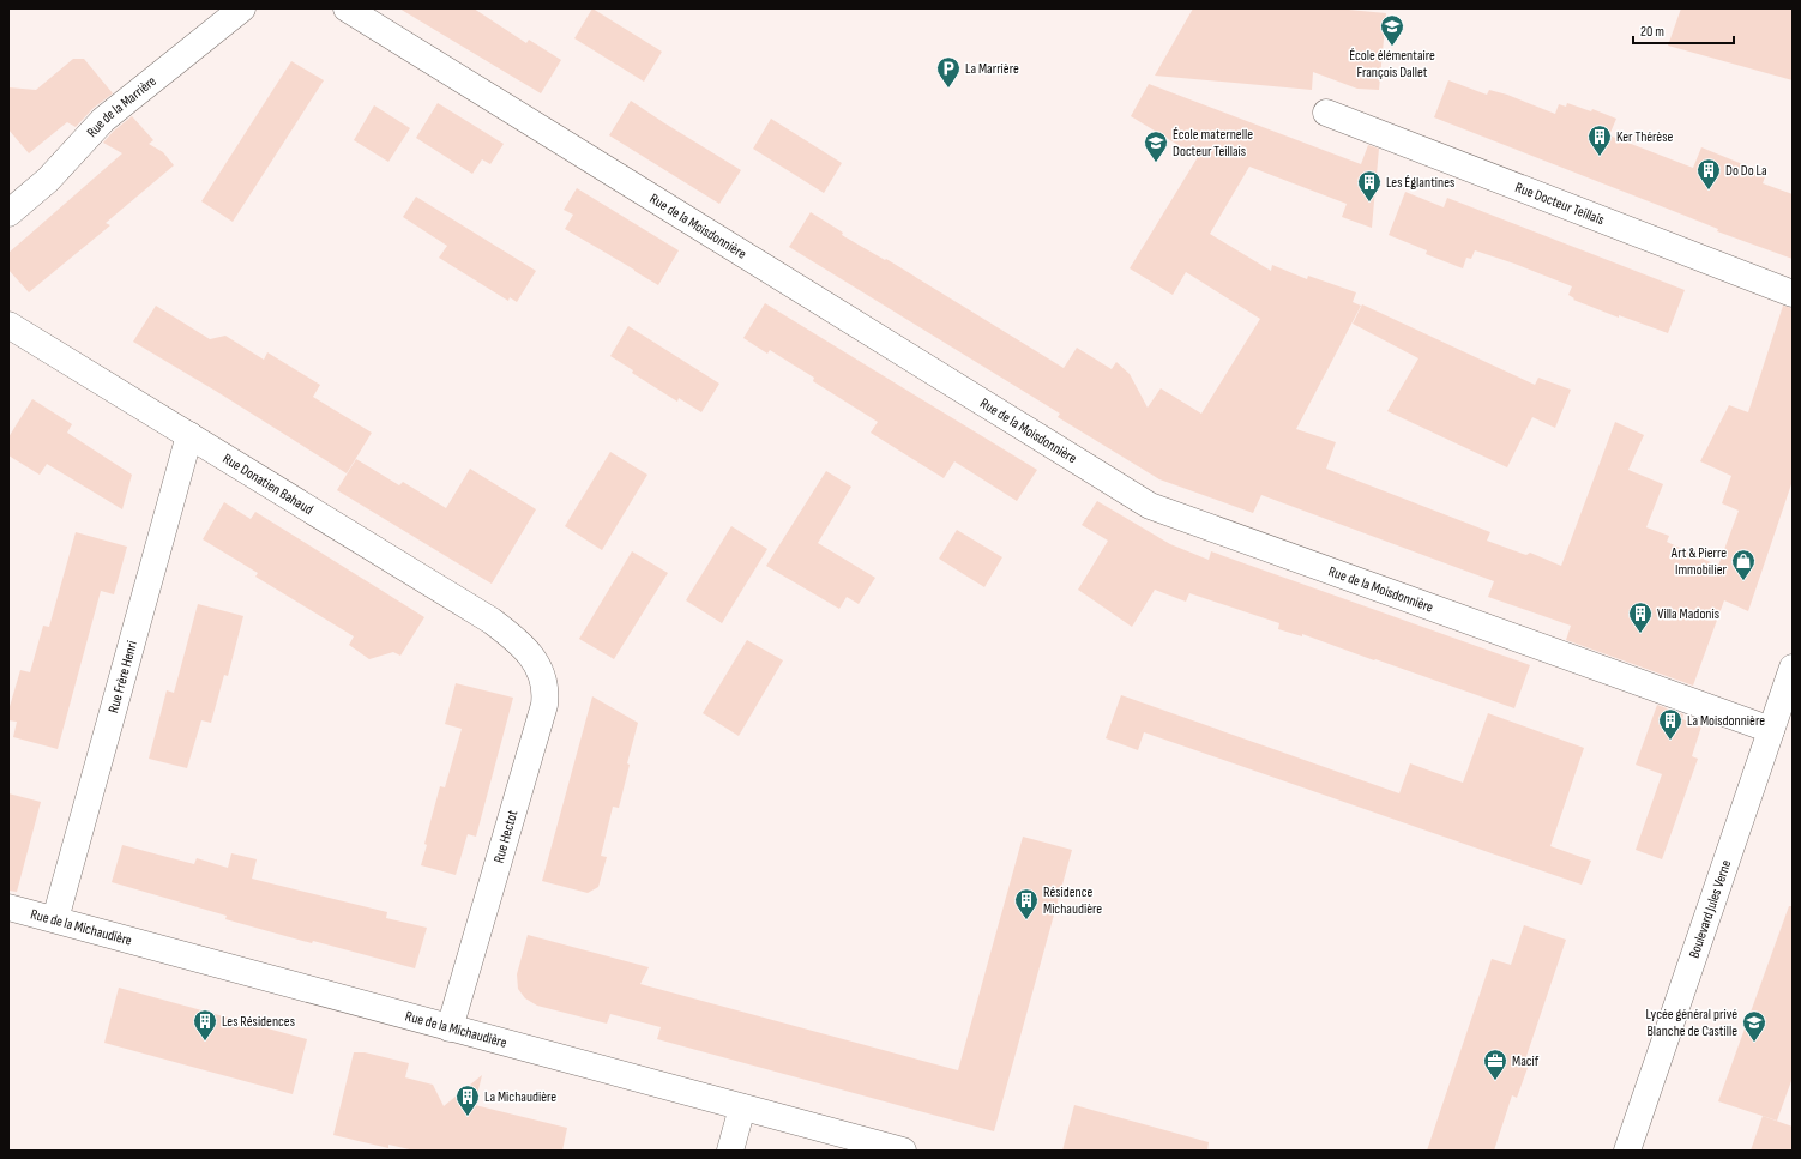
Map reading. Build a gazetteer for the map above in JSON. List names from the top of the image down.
{
  "streets": {
    "street": [
      "Rue de la Marrière",
      "Rue Docteur Teillais",
      "Rue de la Moisdonnière",
      "Rue Donatien Bahaud",
      "Rue Frère Henri",
      "Rue Hectot",
      "Boulevard Jules Verne",
      "Rue de la Michaudière"
    ]
  },
  "crossings": [
    ["Rue de la Moisdonnière", "Boulevard Jules Verne"],
    ["Rue Donatien Bahaud", "Rue Frère Henri"],
    ["Rue Donatien Bahaud", "Rue Hectot"],
    ["Rue Frère Henri", "Rue de la Michaudière"],
    ["Rue Hectot", "Rue de la Michaudière"]
  ],
  "places": {
    "school or university": ["École élémentaire François Dallet", "École maternelle Docteur Teillais", "Lycée général privé Blanche de Castille"],
    "parking": ["La Marrière"],
    "building": [
      "Ker Thérèse",
      "Do Do La",
      "Les Églantines",
      "Villa Madonis",
      "La Moisdonnière",
      "Résidence Michaudière",
      "Les Résidences",
      "La Michaudière"
    ],
    "shop": ["Art & Pierre Immobilier"],
    "office": ["Macif"]
  },
  "scale_bar": "20 m"
}
